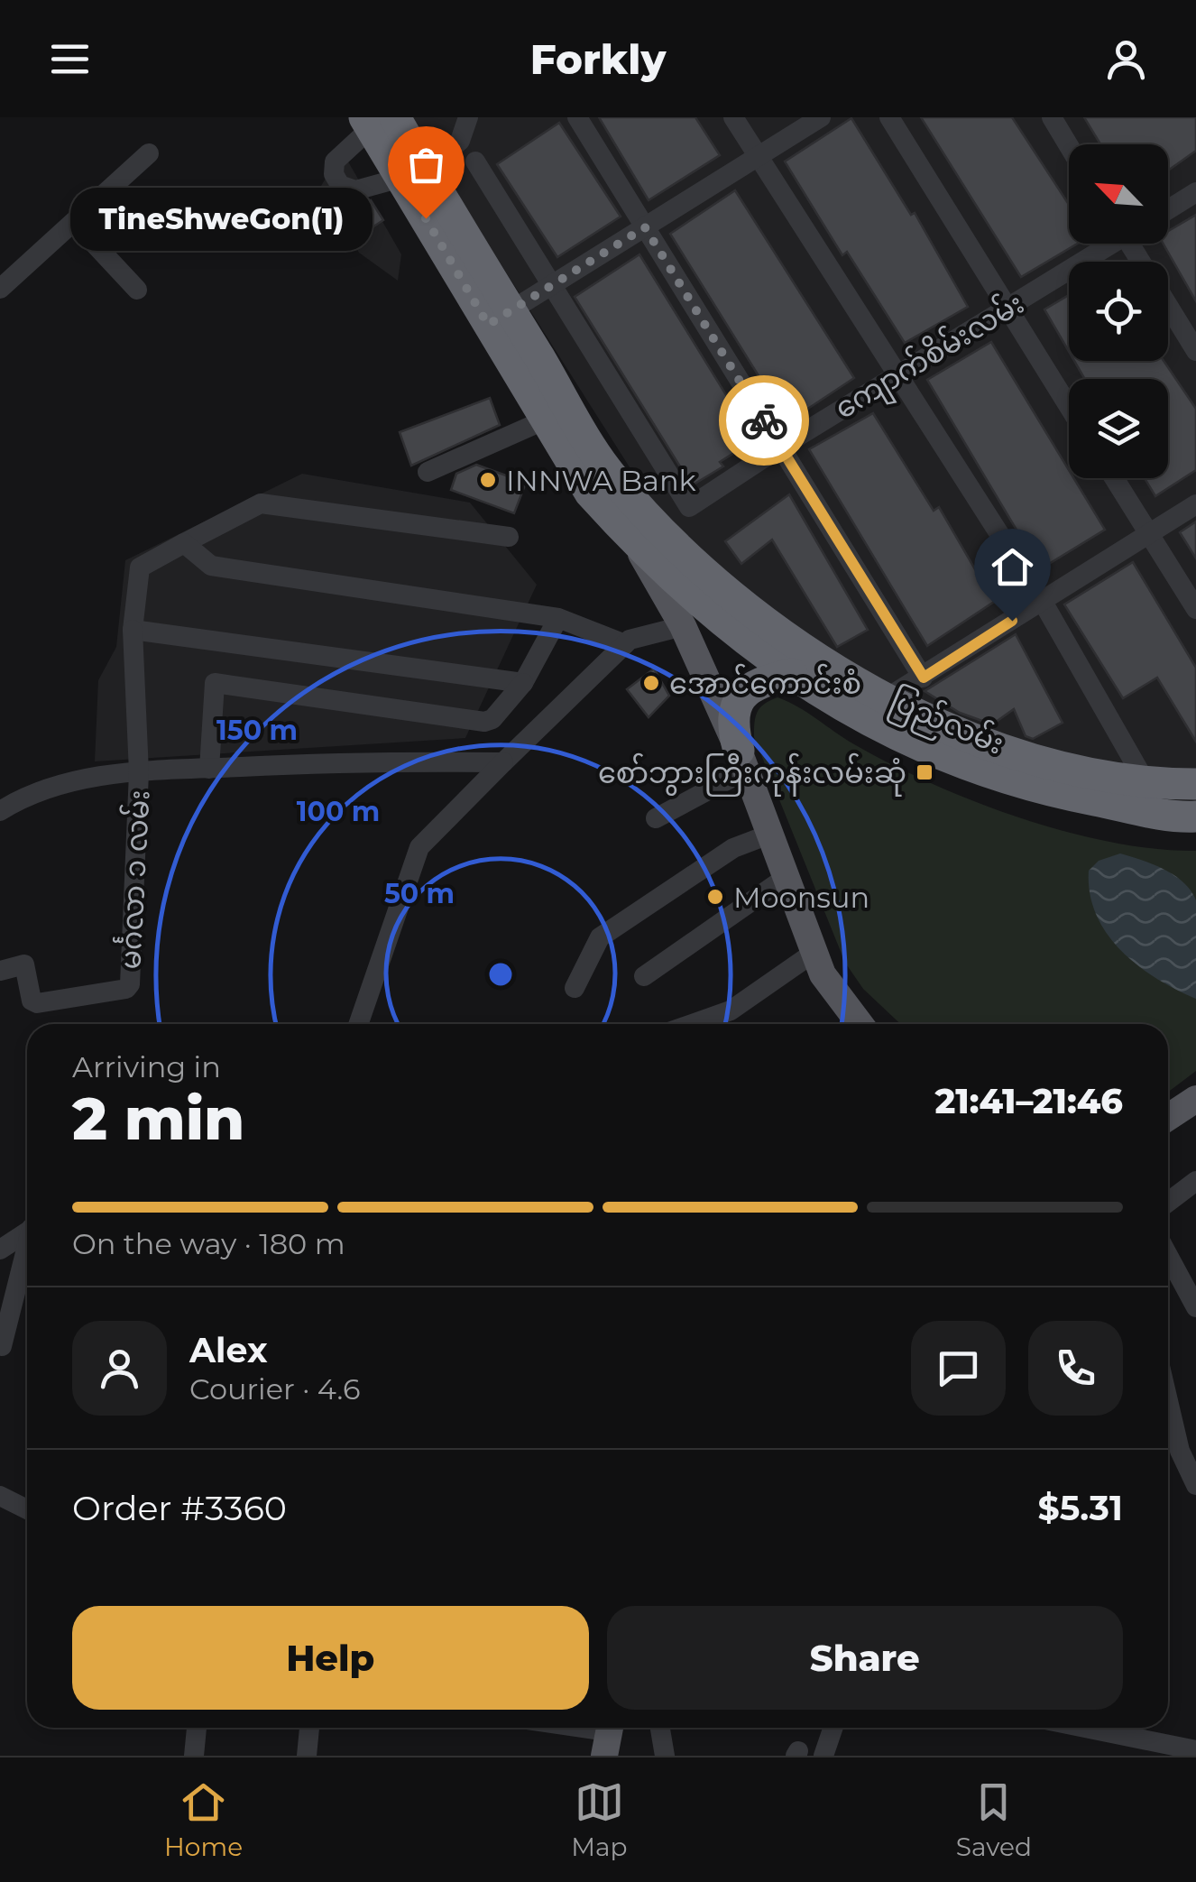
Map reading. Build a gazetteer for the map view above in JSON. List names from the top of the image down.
{
  "streets": {
    "highway": ["ပြည်လမ်း"],
    "street": ["ကျောက်စိမ်းလမ်း", "မင်္ဂလာ ၁ လမ်း"]
  },
  "places": {
    "other": [
      "TineShweGon(1)",
      "INNWA Bank",
      "အောင်ကောင်းစံ",
      "Moonsun"
    ],
    "transit": ["စော်ဘွားကြီးကုန်းလမ်းဆုံ"]
  },
  "north": "top left",
  "page": {
    "header": "Forkly",
    "bubble": "TineShweGon(1)",
    "heading": ["2 min", "Arriving in", "21:41–21:46"],
    "panel": [
      "Alex",
      "Courier · 4.6",
      "Order #3360",
      "$5.31"
    ],
    "bar": "On the way · 180 m",
    "buttons": ["Help", "Share"],
    "tabs": ["Home", "Map", "Saved"]
  },
  "rings": ["150 m", "100 m", "50 m"]
}
